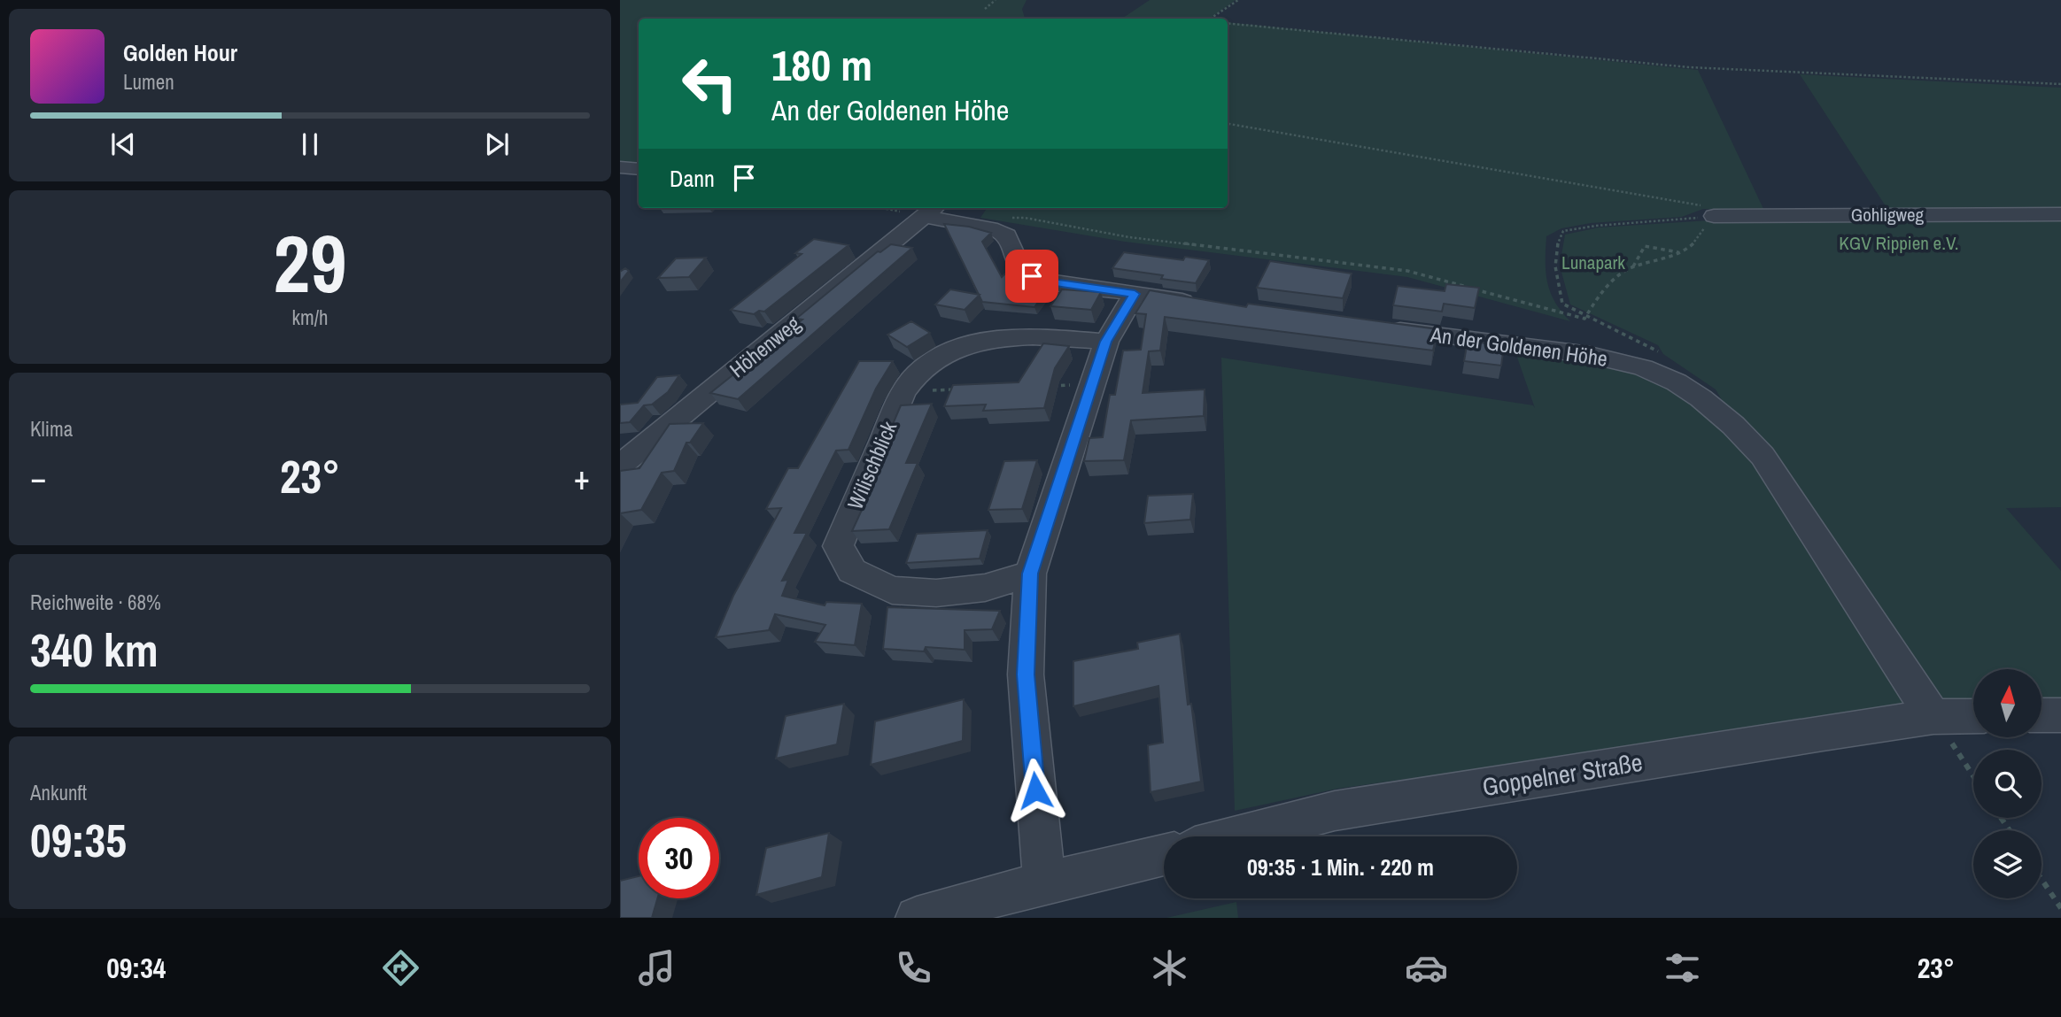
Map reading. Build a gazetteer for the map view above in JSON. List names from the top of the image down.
{
  "streets": {
    "street": [
      "Gohligweg",
      "Höhenweg",
      "An der Goldenen Höhe",
      "Wilischblick",
      "Goppelner Straße"
    ]
  },
  "crossings": [
    ["An der Goldenen Höhe", "Goppelner Straße"]
  ],
  "parks": ["KGV Rippien e.V.", "Lunapark"],
  "north": "top",
  "page": {
    "turn": ["180 m", "An der Goldenen Höhe"],
    "song": ["Golden Hour", "Lumen"],
    "then": "Dann",
    "tile": [
      ["29", "km/h"],
      "Klima",
      ["Reichweite · 68%", "340 km"],
      ["Ankunft", "09:35"]
    ],
    "heat": ["−", "23°", "+"],
    "limit": "30",
    "trip": "09:35 · 1 Min. · 220 m",
    "tabs": ["09:34", "23°"]
  }
}
